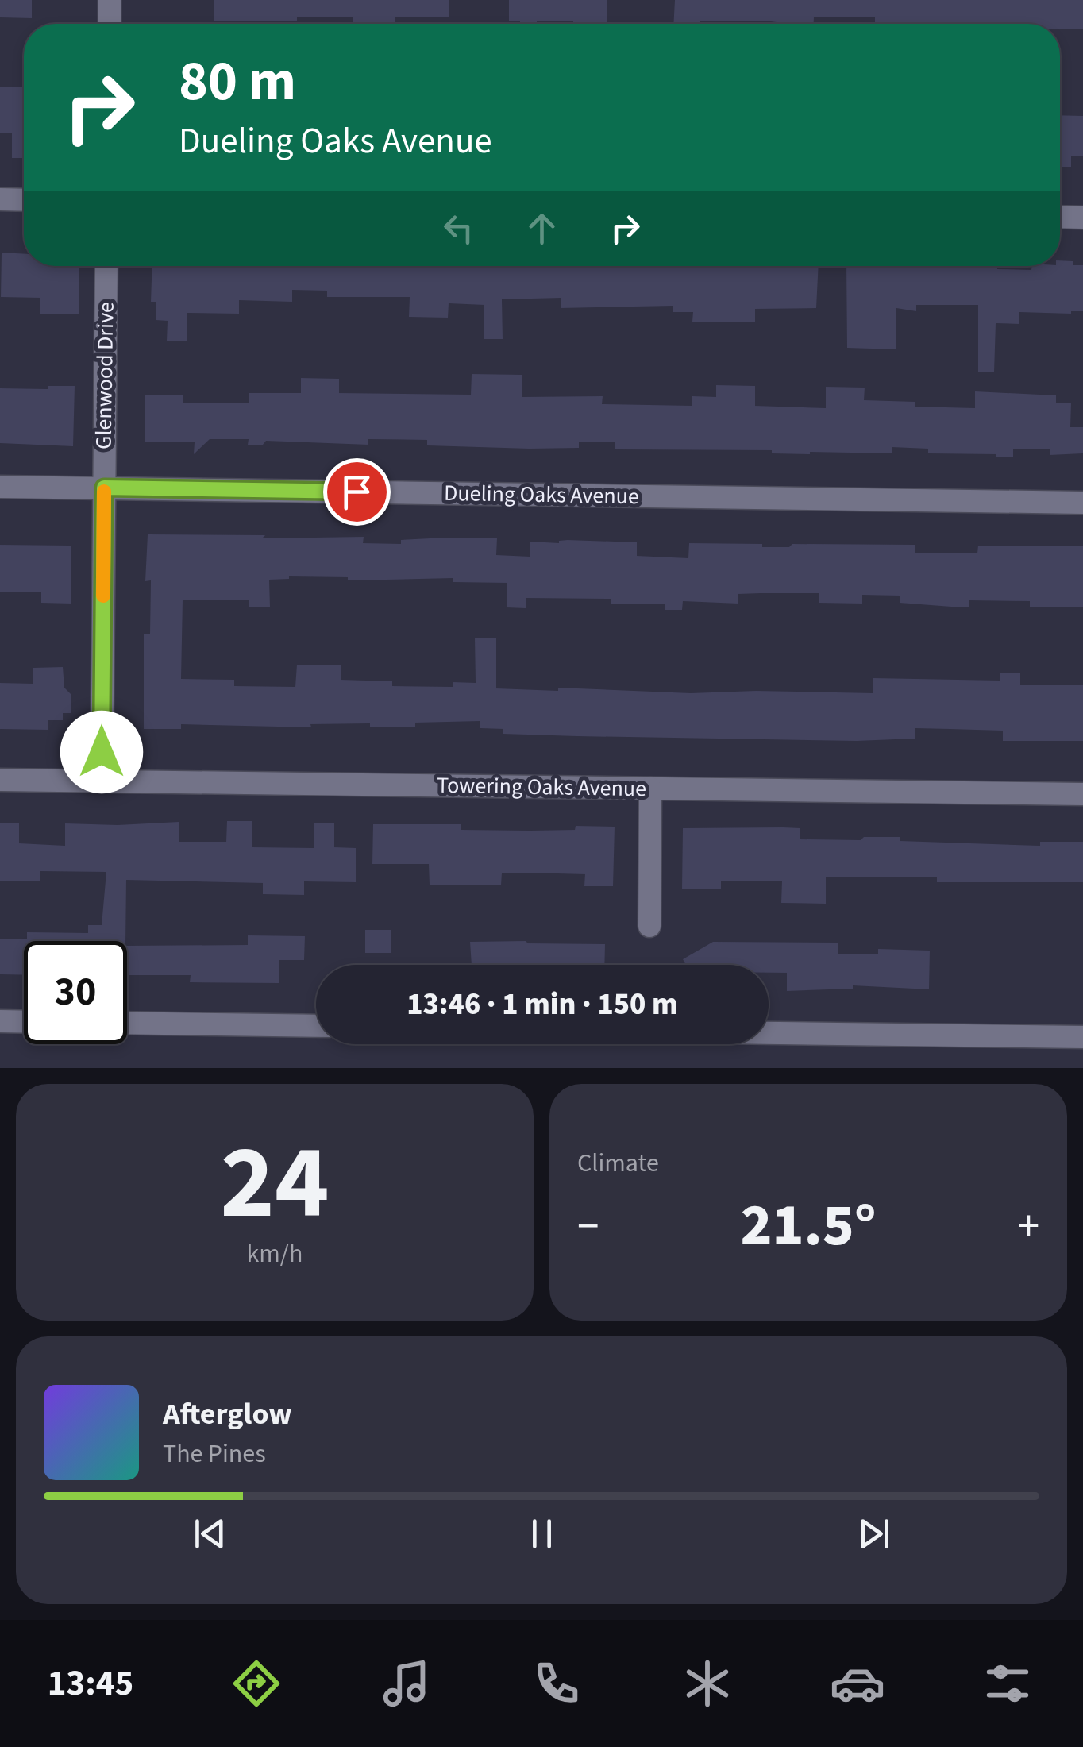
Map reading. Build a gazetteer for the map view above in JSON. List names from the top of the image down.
{
  "streets": {
    "street": ["Glenwood Drive", "Dueling Oaks Avenue", "Towering Oaks Avenue"]
  },
  "crossings": [
    ["Glenwood Drive", "Dueling Oaks Avenue"],
    ["Glenwood Drive", "Towering Oaks Avenue"]
  ],
  "page": {
    "turn": ["80 m", "Dueling Oaks Avenue"],
    "limit": "30",
    "trip": "13:46 · 1 min · 150 m",
    "tile": [
      ["24", "km/h"],
      "Climate"
    ],
    "heat": ["−", "21.5°", "+"],
    "song": ["Afterglow", "The Pines"],
    "tabs": "13:45"
  }
}
